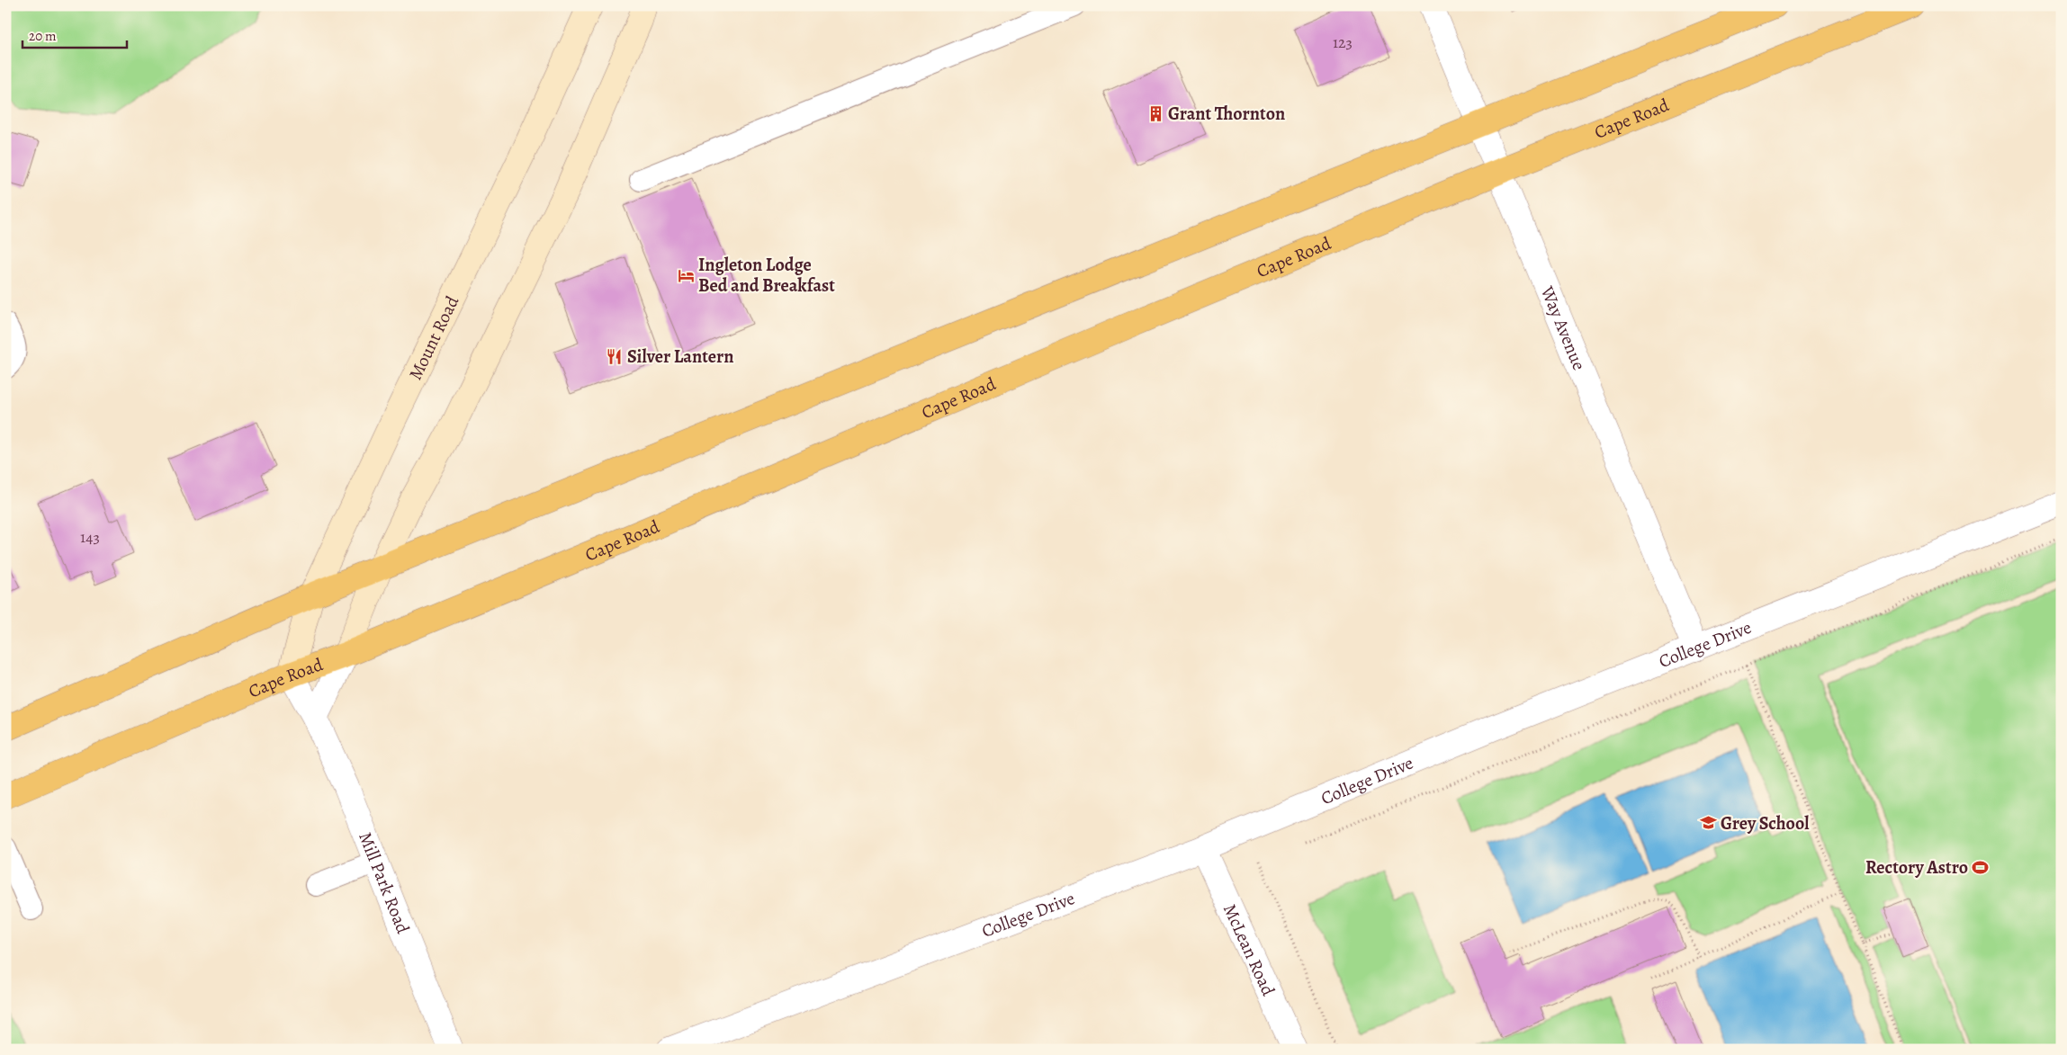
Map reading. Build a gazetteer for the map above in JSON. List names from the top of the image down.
{
  "streets": {
    "main road": ["Cape Road", "Mount Road"],
    "street": [
      "Way Avenue",
      "College Drive",
      "Mill Park Road",
      "McLean Road"
    ]
  },
  "crossings": [
    ["Cape Road", "Way Avenue"],
    ["Cape Road", "Mount Road"],
    ["Cape Road", "Mill Park Road"],
    ["Way Avenue", "College Drive"],
    ["Mount Road", "Mill Park Road"],
    ["College Drive", "McLean Road"]
  ],
  "places": {
    "building": ["Grant Thornton"],
    "hotel": ["Ingleton Lodge Bed and Breakfast"],
    "restaurant": ["Silver Lantern"],
    "school or university": ["Grey School"],
    "sports": ["Rectory Astro"]
  },
  "house_numbers": ["123", "143"],
  "scale_bar": "20 m"
}
